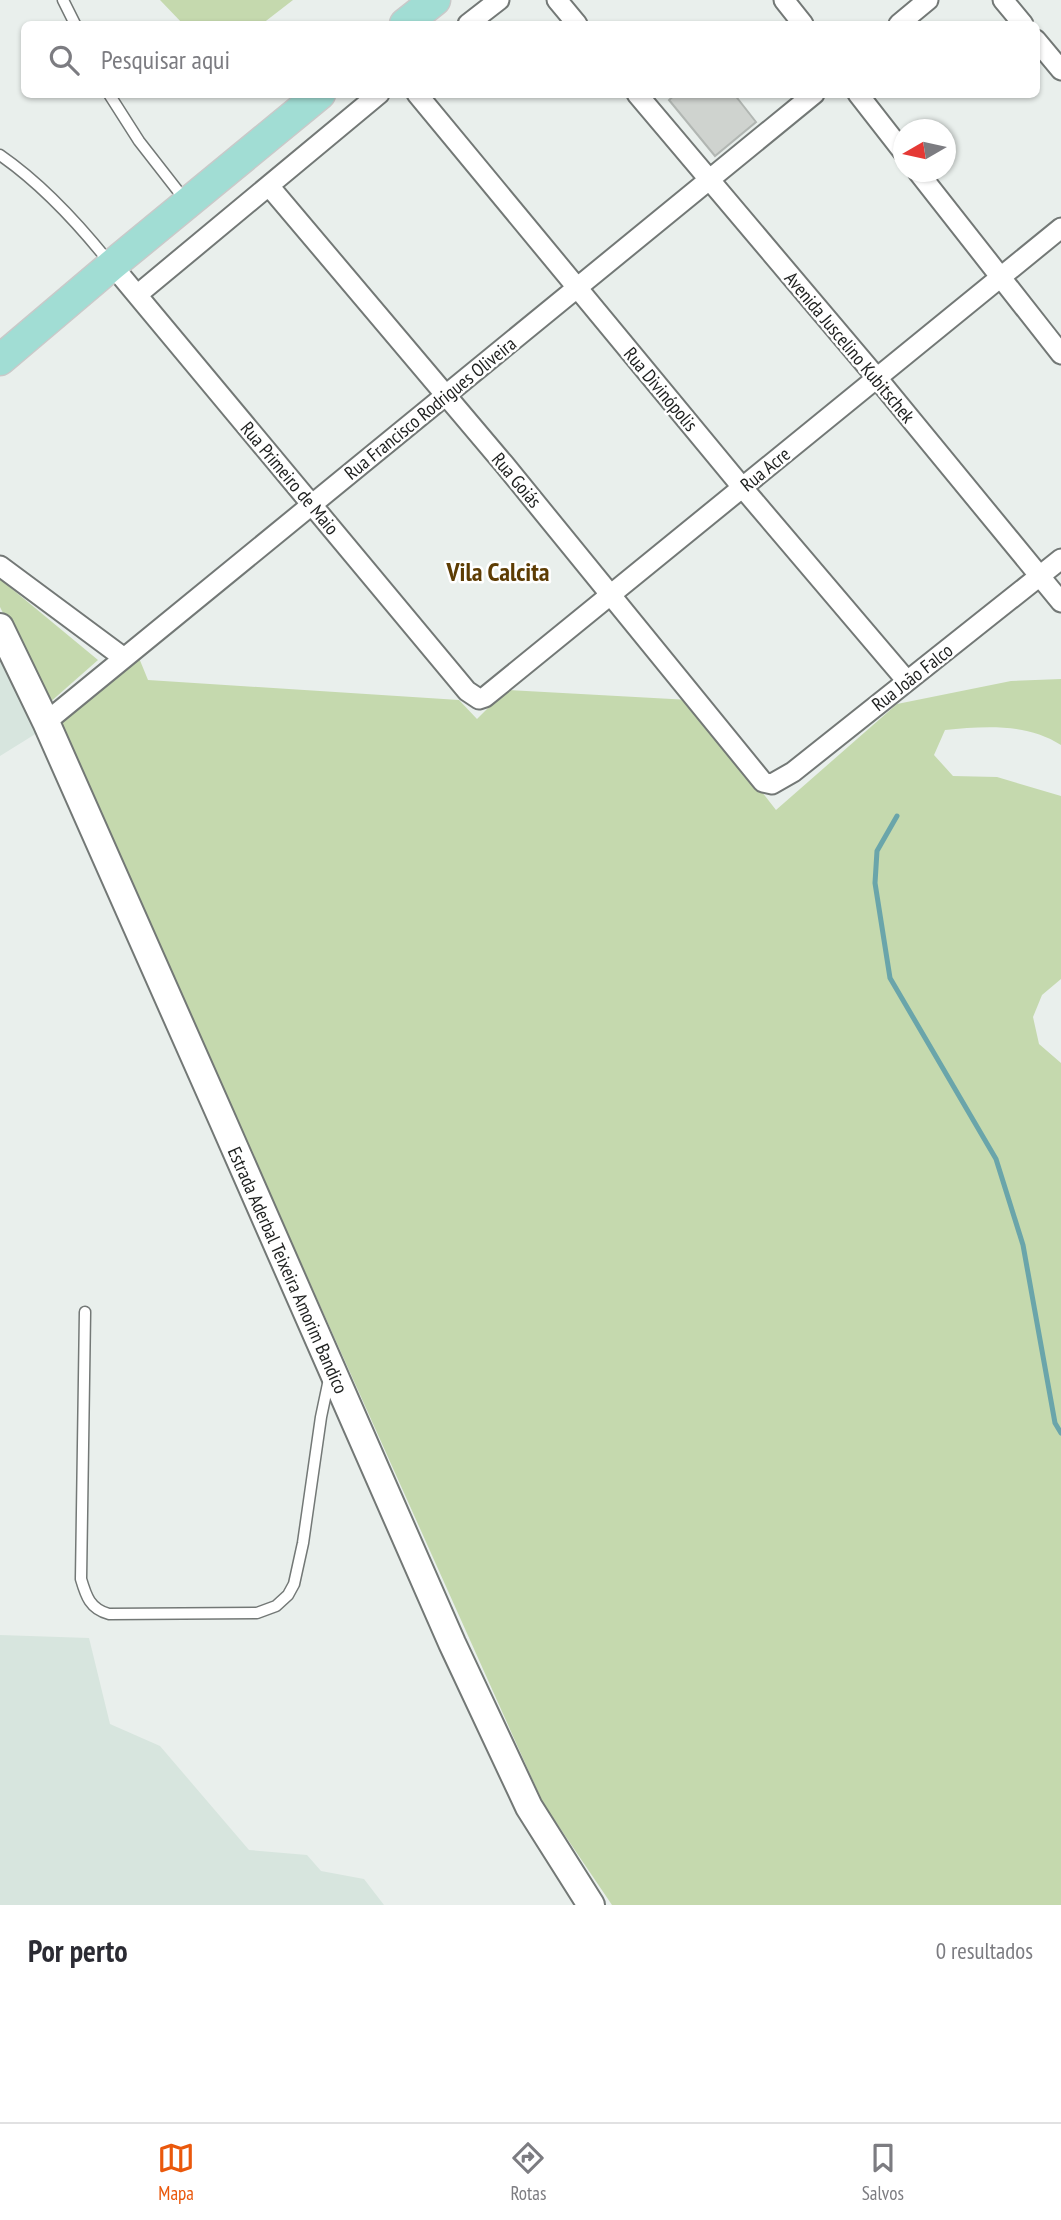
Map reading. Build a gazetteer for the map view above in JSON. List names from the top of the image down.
{
  "streets": {
    "main road": ["Estrada Aderbal Teixeira Amorim Bandico"],
    "street": [
      "Avenida Juscelino Kubitschek",
      "Rua Divinópolis",
      "Rua Francisco Rodrigues Oliveira",
      "Rua Acre",
      "Rua Primeiro de Maio",
      "Rua Goiás",
      "Rua João Falco"
    ]
  },
  "crossings": [
    ["Avenida Juscelino Kubitschek", "Rua Francisco Rodrigues Oliveira"],
    ["Avenida Juscelino Kubitschek", "Rua Acre"],
    ["Avenida Juscelino Kubitschek", "Rua João Falco"],
    ["Rua Divinópolis", "Rua Francisco Rodrigues Oliveira"],
    ["Rua Divinópolis", "Rua Acre"],
    ["Rua Divinópolis", "Rua João Falco"],
    ["Rua Francisco Rodrigues Oliveira", "Rua Primeiro de Maio"],
    ["Rua Francisco Rodrigues Oliveira", "Rua Goiás"],
    ["Rua Francisco Rodrigues Oliveira", "Estrada Aderbal Teixeira Amorim Bandico"],
    ["Rua Acre", "Rua Primeiro de Maio"],
    ["Rua Acre", "Rua Goiás"],
    ["Rua Goiás", "Rua João Falco"]
  ],
  "districts": ["Vila Calcita"],
  "north": "left",
  "page": {
    "search": "Pesquisar aqui",
    "heading": ["Por perto", "0 resultados"],
    "nav": ["Mapa", "Rotas", "Salvos"]
  }
}
